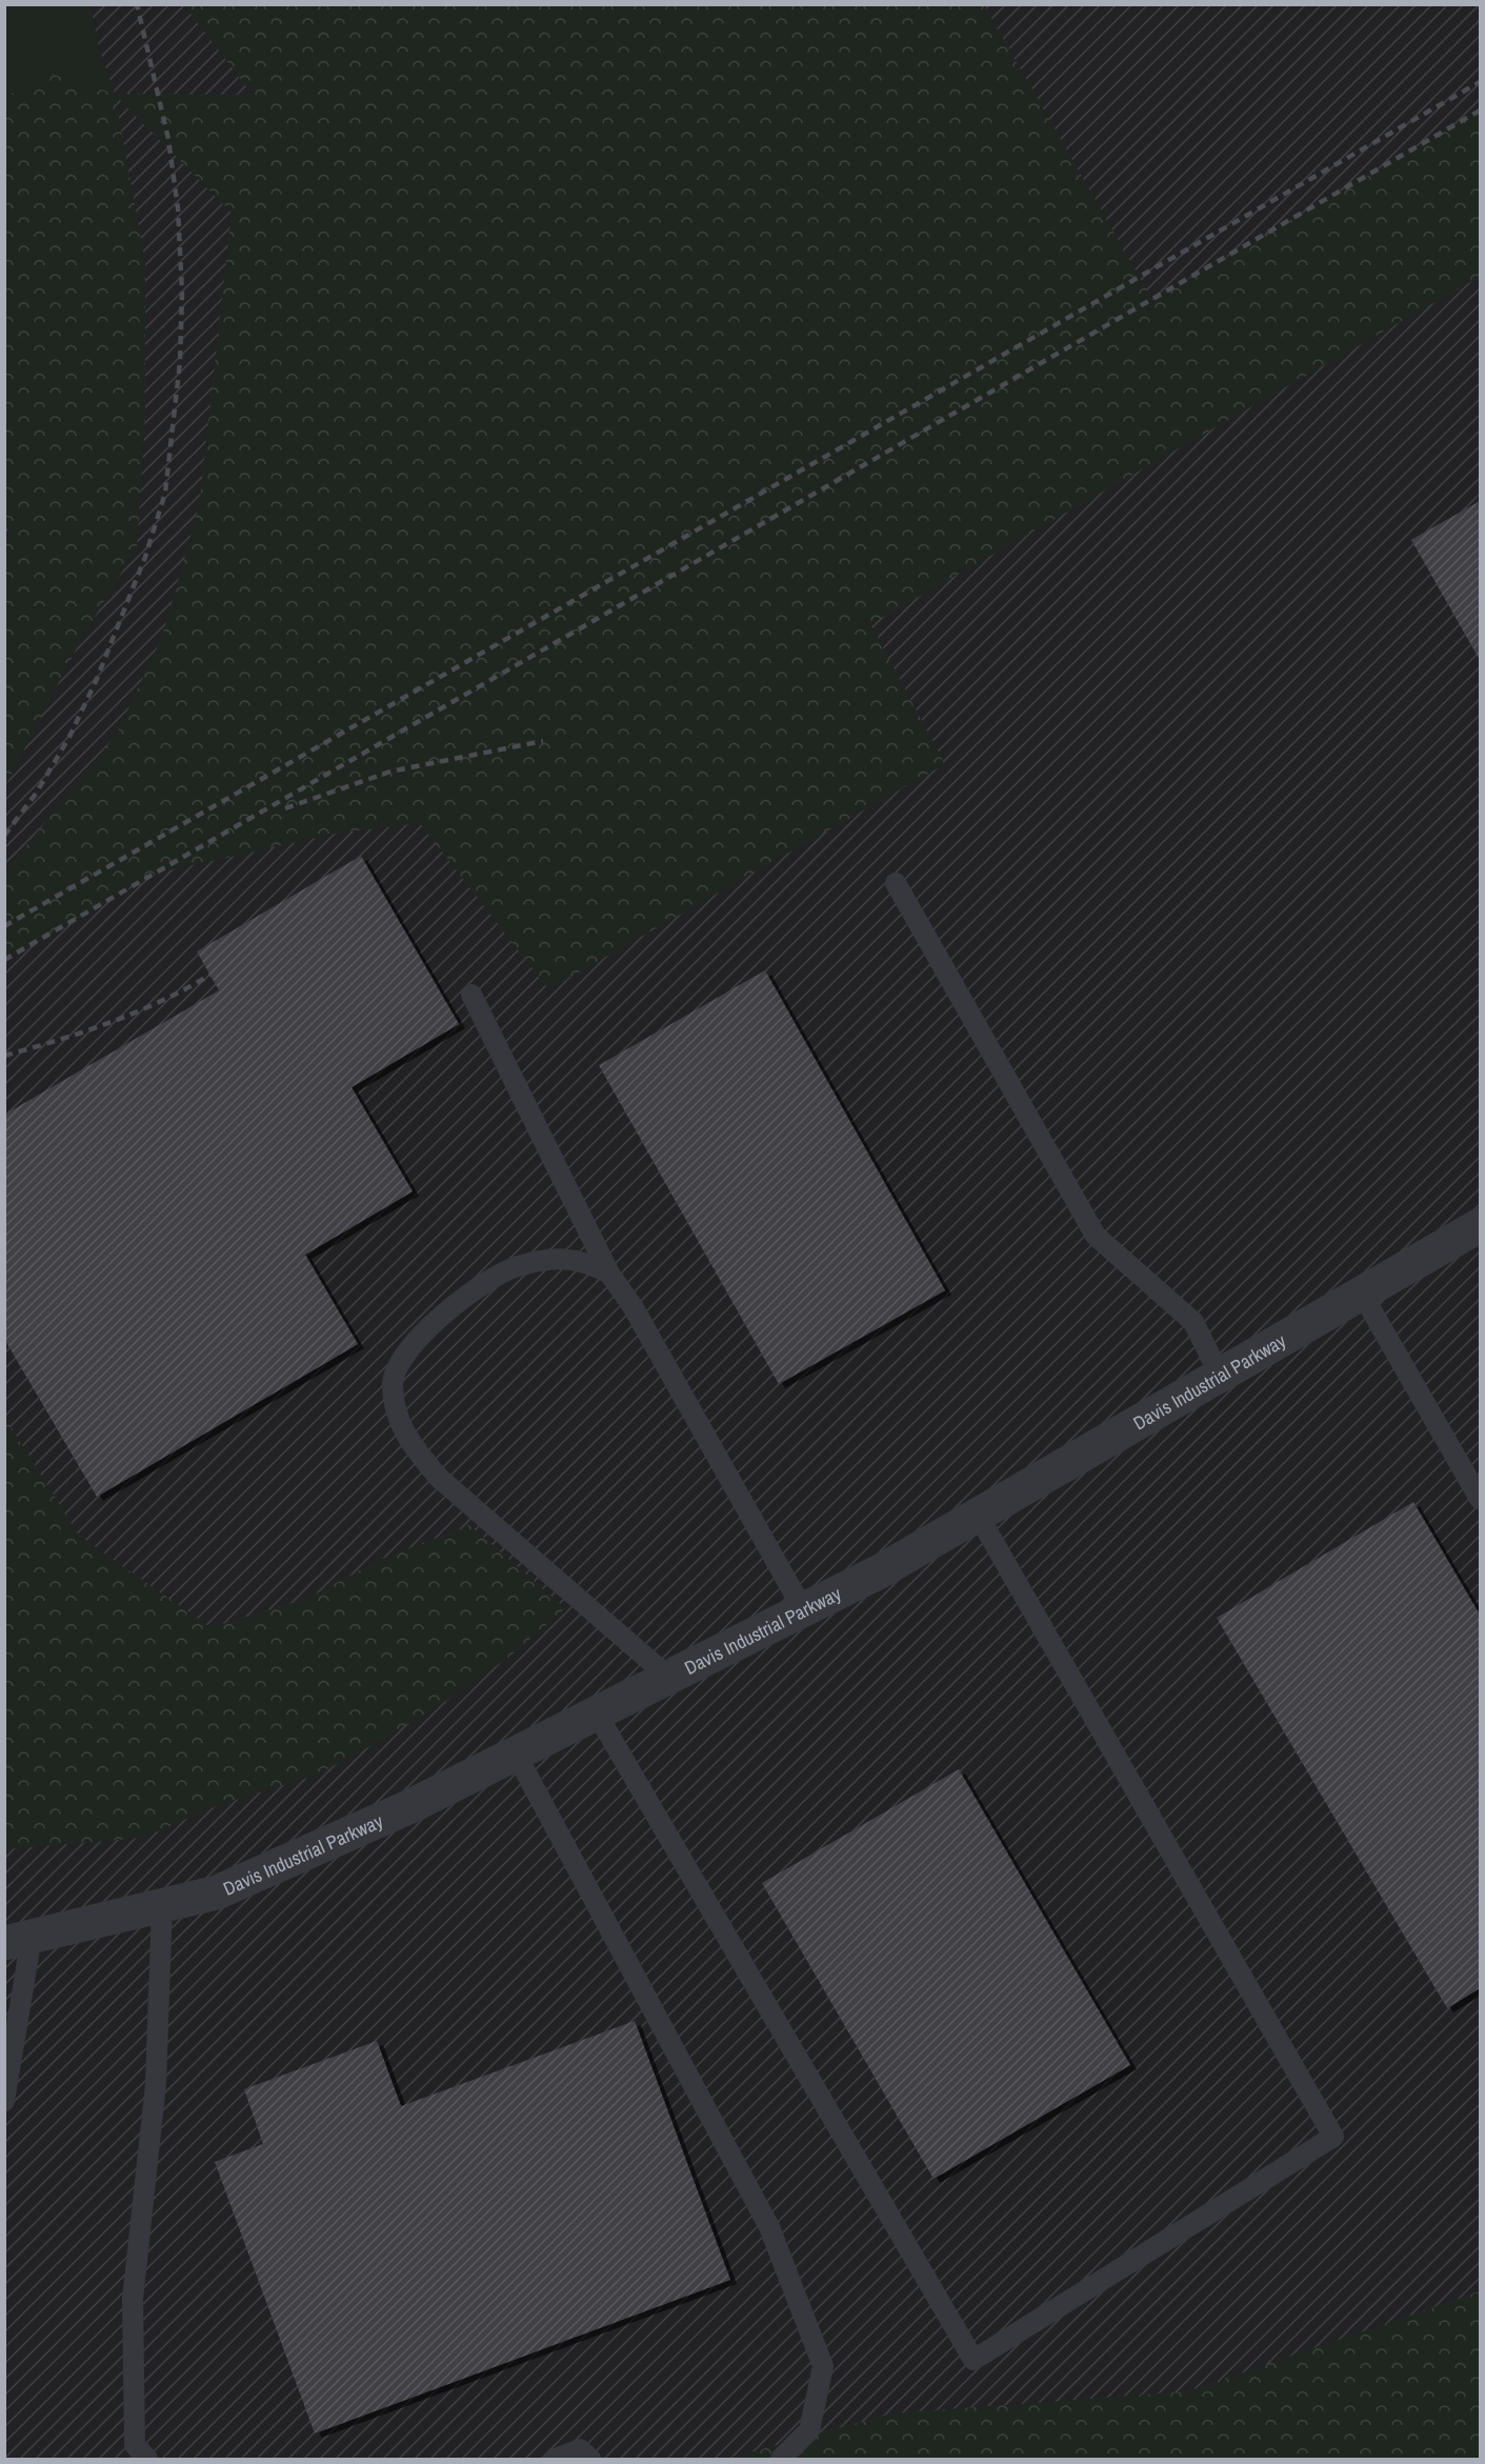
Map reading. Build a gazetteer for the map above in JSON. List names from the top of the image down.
{
  "streets": {
    "street": ["Davis Industrial Parkway"]
  }
}
